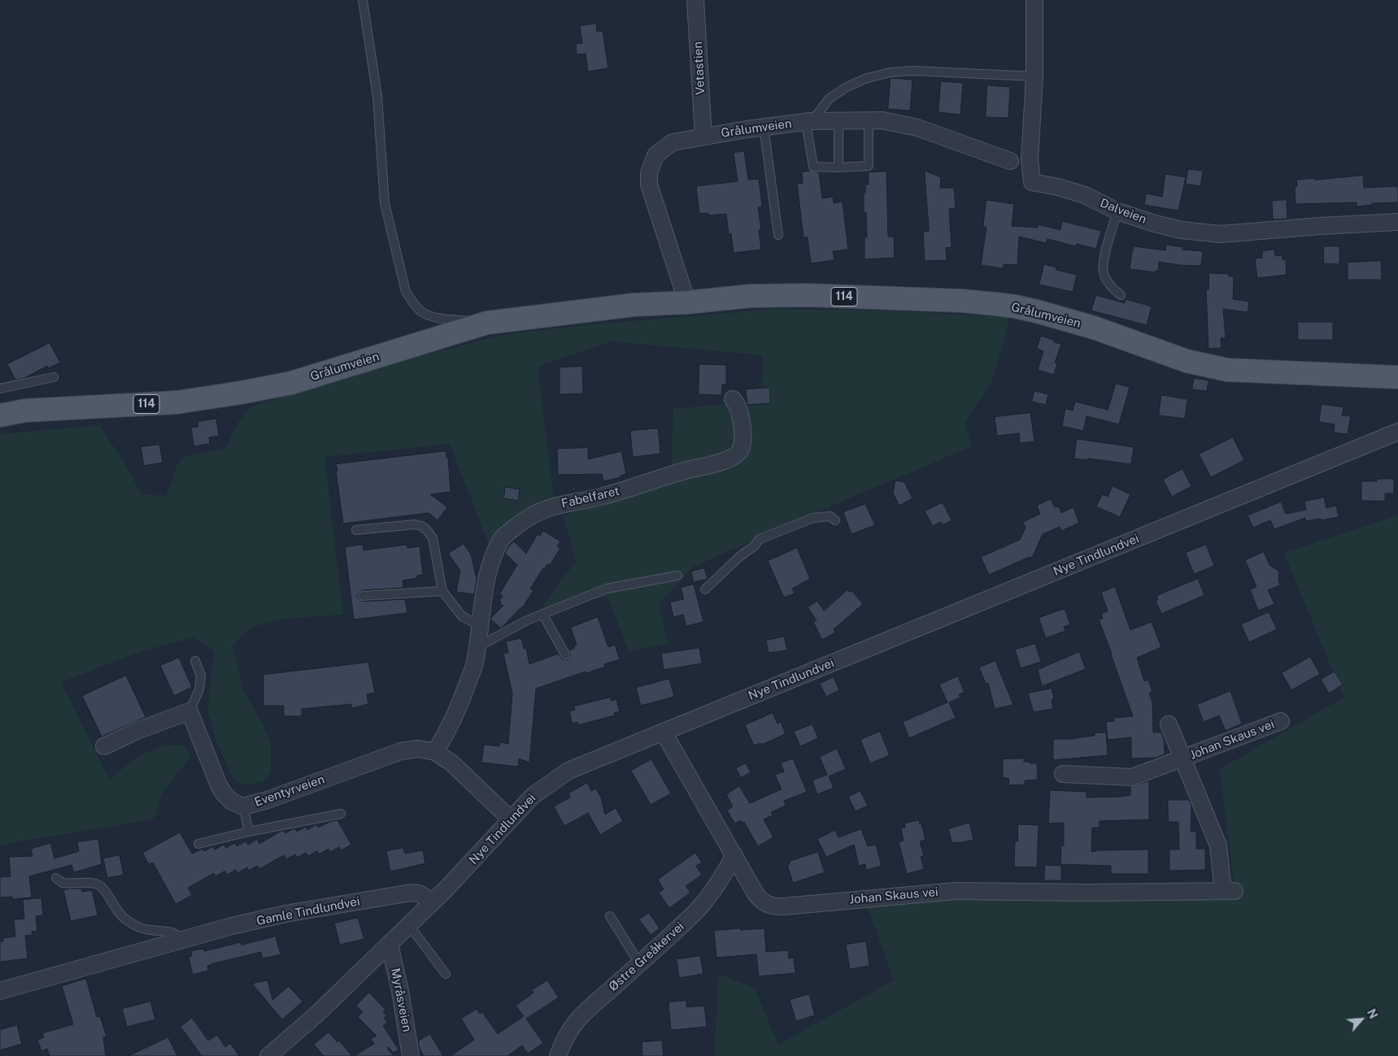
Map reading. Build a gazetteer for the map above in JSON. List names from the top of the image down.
{
  "streets": {
    "main road": ["Grålumveien", "114"],
    "street": [
      "Vetastien",
      "Dalveien",
      "Fabelfaret",
      "Nye Tindlundvei",
      "Johan Skaus vei",
      "Eventyrveien",
      "Gamle Tindlundvei",
      "Østre Greåkervei",
      "Myråsveien"
    ]
  },
  "crossings": [
    ["Vetastien", "Grålumveien"],
    ["Fabelfaret", "Eventyrveien"],
    ["Nye Tindlundvei", "Johan Skaus vei"],
    ["Nye Tindlundvei", "Eventyrveien"],
    ["Nye Tindlundvei", "Gamle Tindlundvei"],
    ["Nye Tindlundvei", "Myråsveien"],
    ["Johan Skaus vei", "Østre Greåkervei"]
  ],
  "north": "top right"
}
